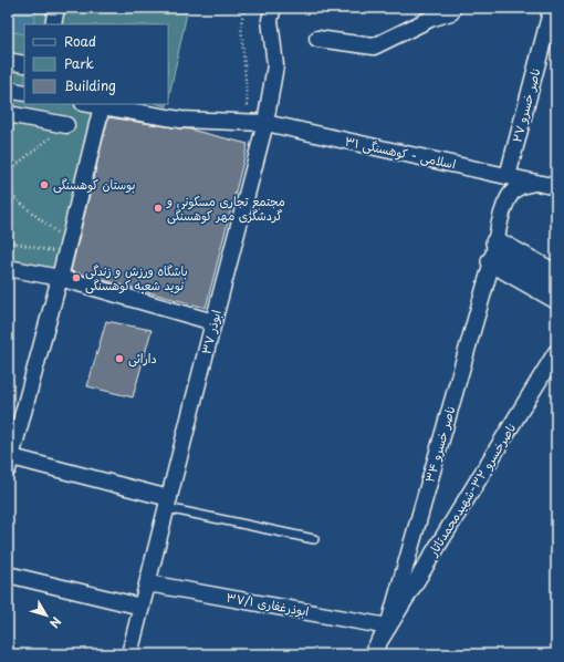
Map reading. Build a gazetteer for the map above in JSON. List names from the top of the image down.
{
  "streets": {
    "street": [
      "ناصر خسرو ۲۷",
      "اسلامی - کوهسنگی ۳۱",
      "ابوذر ۳۷",
      "ناصر خسرو ۳۴",
      "ناصرخسرو ۳۲-شهیدمحمدتاتار",
      "ابوذرغفاری ۳۷/۱"
    ]
  },
  "crossings": [
    ["ناصر خسرو ۲۷", "اسلامی - کوهسنگی ۳۱"],
    ["اسلامی - کوهسنگی ۳۱", "ابوذر ۳۷"],
    ["اسلامی - کوهسنگی ۳۱", "ناصر خسرو ۳۴"],
    ["ابوذر ۳۷", "ابوذرغفاری ۳۷/۱"],
    ["ناصر خسرو ۳۴", "ناصرخسرو ۳۲-شهیدمحمدتاتار"],
    ["ناصر خسرو ۳۴", "ابوذرغفاری ۳۷/۱"],
    ["ناصرخسرو ۳۲-شهیدمحمدتاتار", "ابوذرغفاری ۳۷/۱"]
  ],
  "places": [
    "بوستان کوهسنگی",
    "مجتمع تجاری مسکونی و گردشگری مهر کوهسنگی",
    "باشگاه ورزش و زندگی نوید شعبه کوهسنگی",
    "دارائی"
  ],
  "legend": ["Road", "Park", "Building"],
  "north": "bottom right"
}
